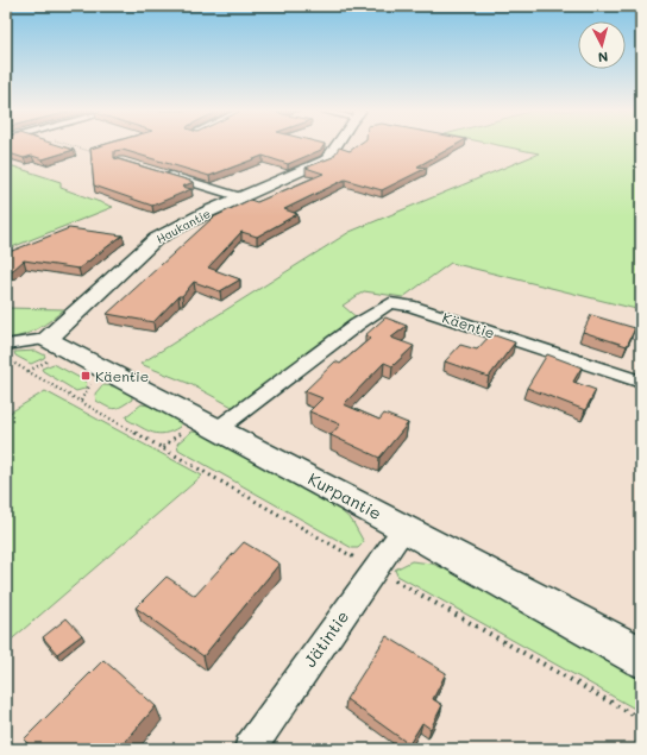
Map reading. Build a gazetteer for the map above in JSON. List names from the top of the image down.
{
  "streets": {
    "street": [
      "Haukantie",
      "Käentie",
      "Kurpantie",
      "Jätintie"
    ]
  },
  "crossings": [
    ["Haukantie", "Kurpantie"],
    ["Käentie", "Kurpantie"],
    ["Kurpantie", "Jätintie"]
  ],
  "places": {
    "transit": ["Käentie"]
  },
  "north": "bottom"
}
